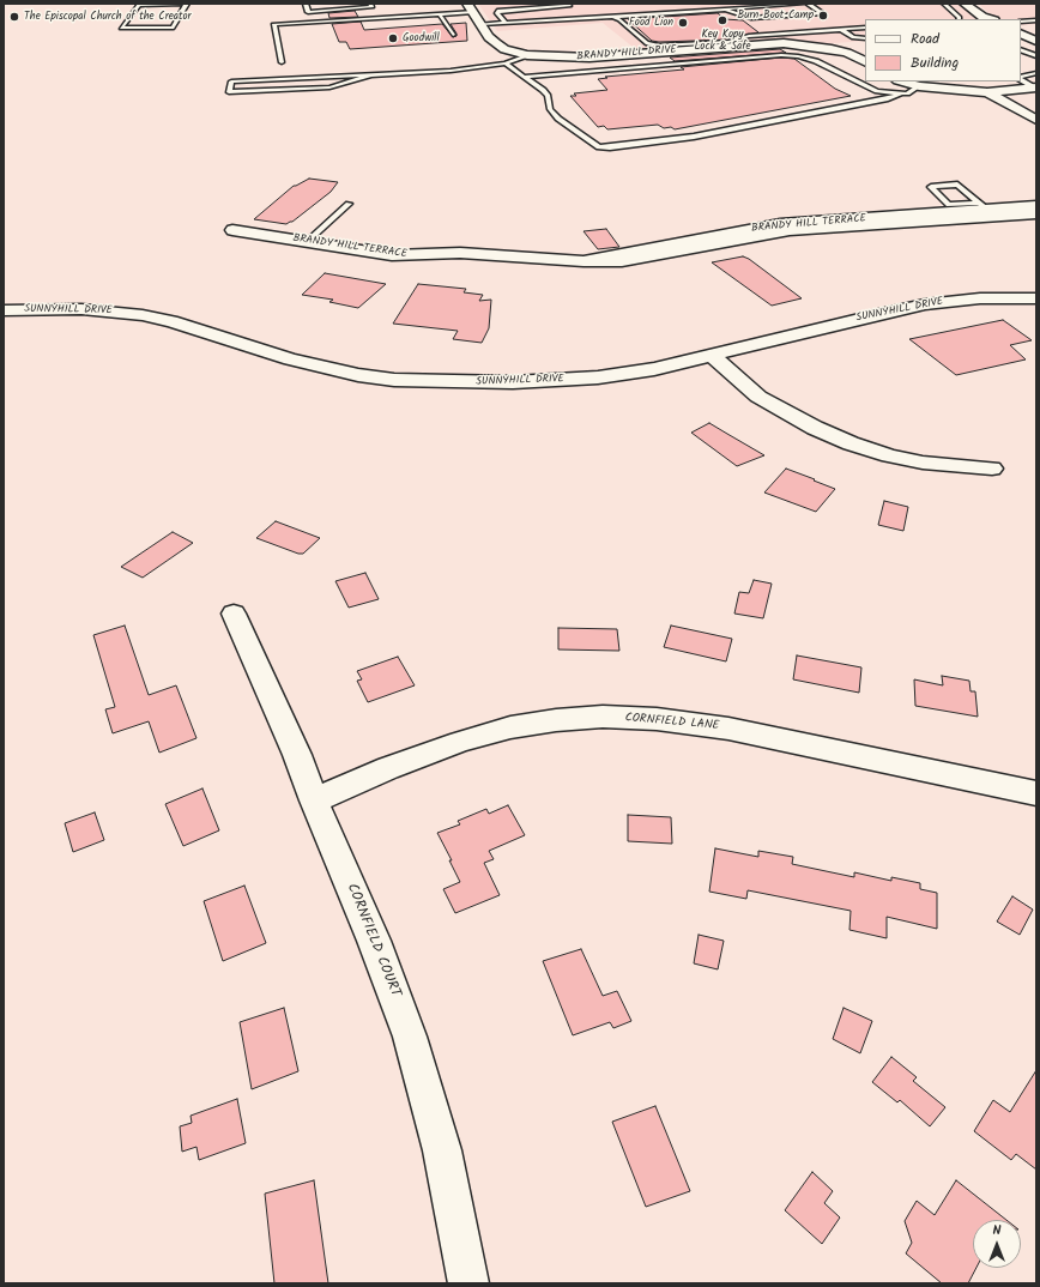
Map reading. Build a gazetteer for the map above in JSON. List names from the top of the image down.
{
  "streets": {
    "street": [
      "BRANDY HILL DRIVE",
      "BRANDY HILL TERRACE",
      "SUNNYHILL DRIVE",
      "CORNFIELD LANE",
      "CORNFIELD COURT"
    ]
  },
  "crossings": [
    ["CORNFIELD LANE", "CORNFIELD COURT"]
  ],
  "places": [
    "Burn Boot Camp",
    "The Episcopal Church of the Creator",
    "Key Kopy Lock & Safe",
    "Food Lion",
    "Goodwill"
  ],
  "legend": ["Road", "Building"],
  "north": "top"
}
